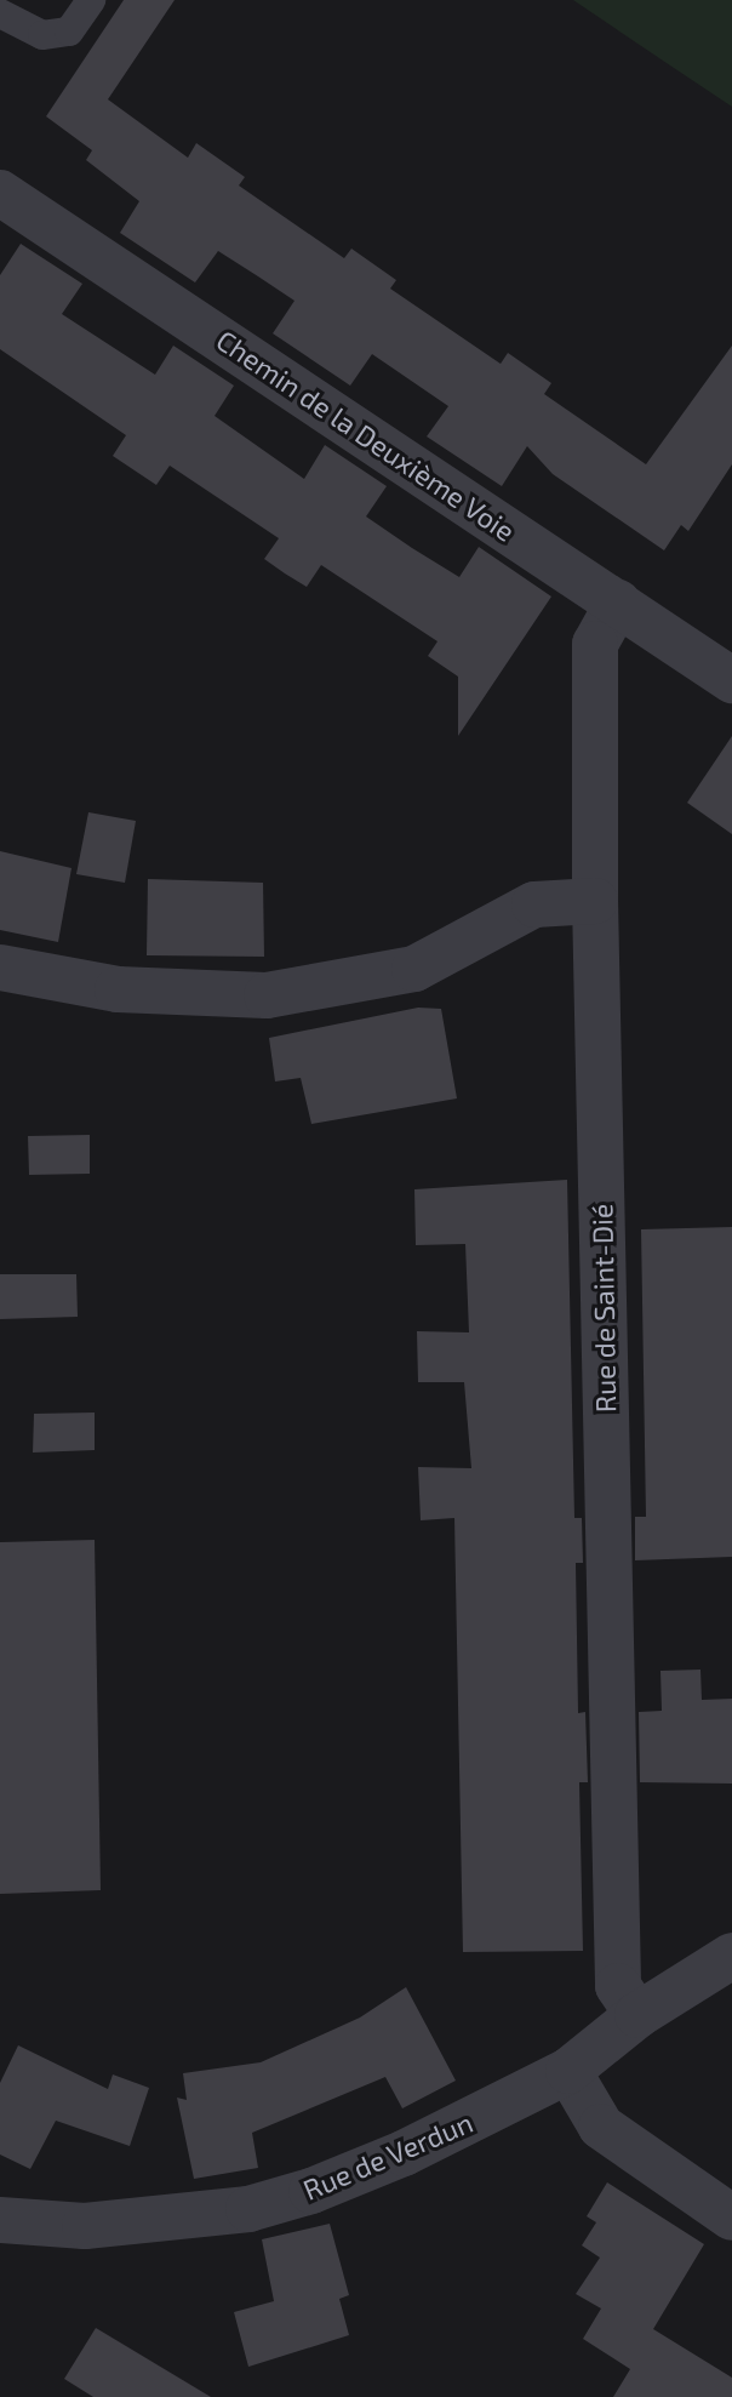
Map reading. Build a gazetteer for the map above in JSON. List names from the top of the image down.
{
  "streets": {
    "street": ["Chemin de la Deuxième Voie", "Rue de Saint-Dié", "Rue de Verdun"]
  },
  "crossings": [
    ["Chemin de la Deuxième Voie", "Rue de Saint-Dié"],
    ["Rue de Saint-Dié", "Rue de Verdun"]
  ]
}
